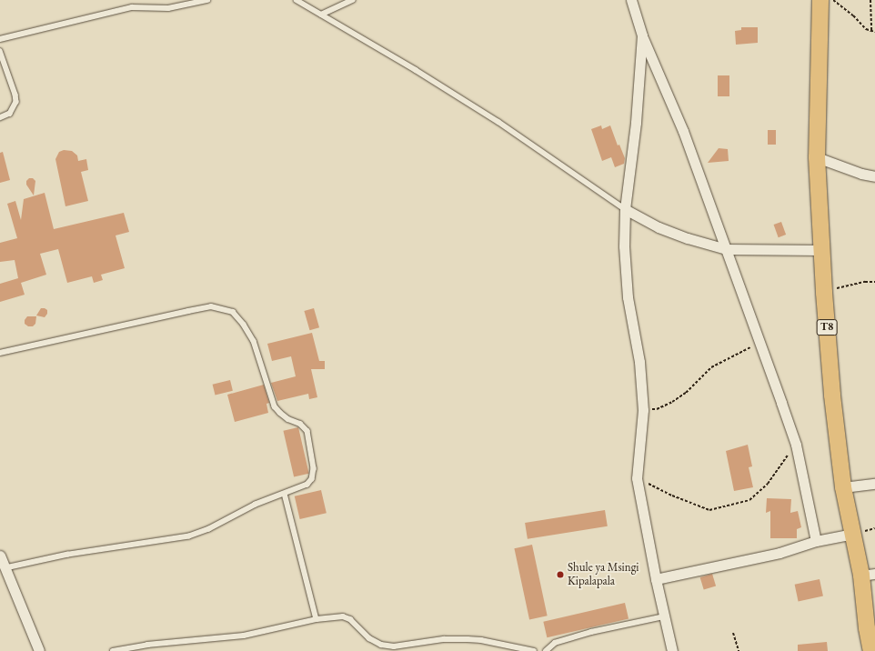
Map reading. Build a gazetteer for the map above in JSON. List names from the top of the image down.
{
  "streets": {
    "highway": ["T8"]
  },
  "places": ["Shule ya Msingi Kipalapala"]
}
